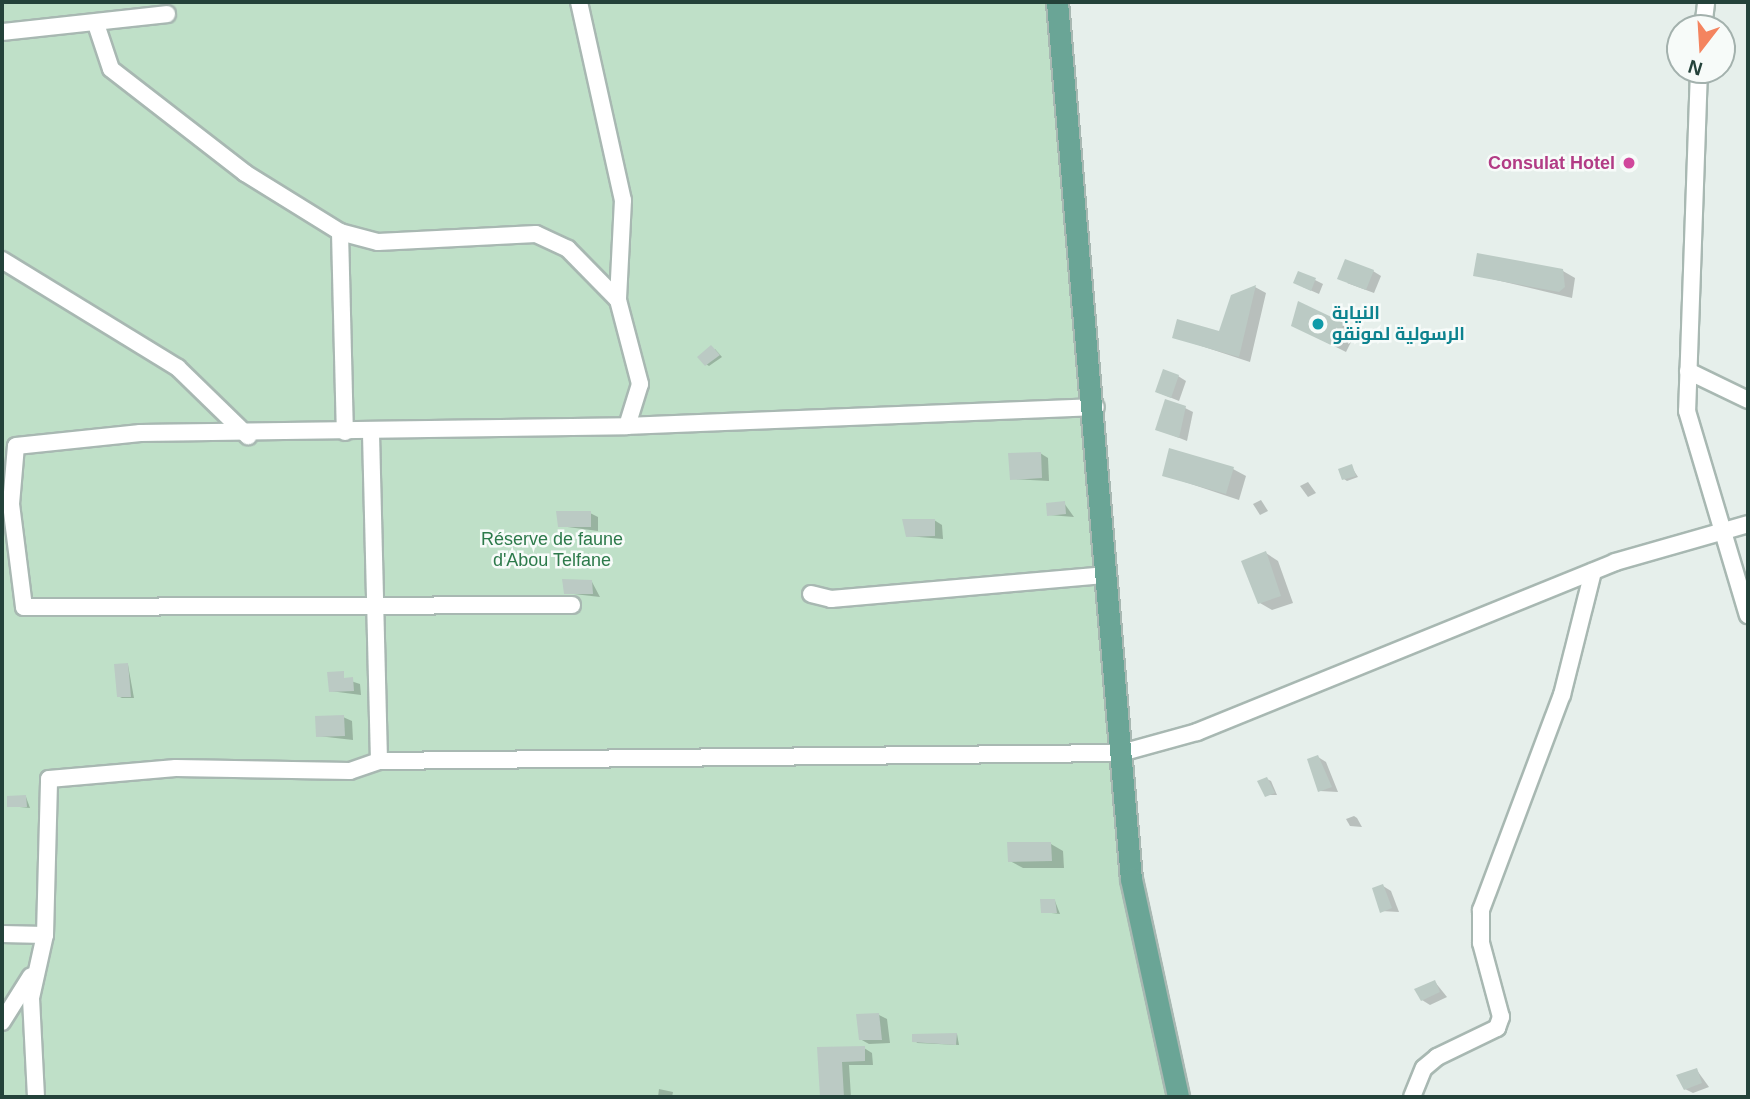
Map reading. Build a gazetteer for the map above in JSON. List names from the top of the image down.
{
  "parks": ["Réserve de faune d'Abou Telfane"],
  "places": ["Consulat Hotel", "النيابة الرسولية لمونقو"],
  "north": "bottom"
}
